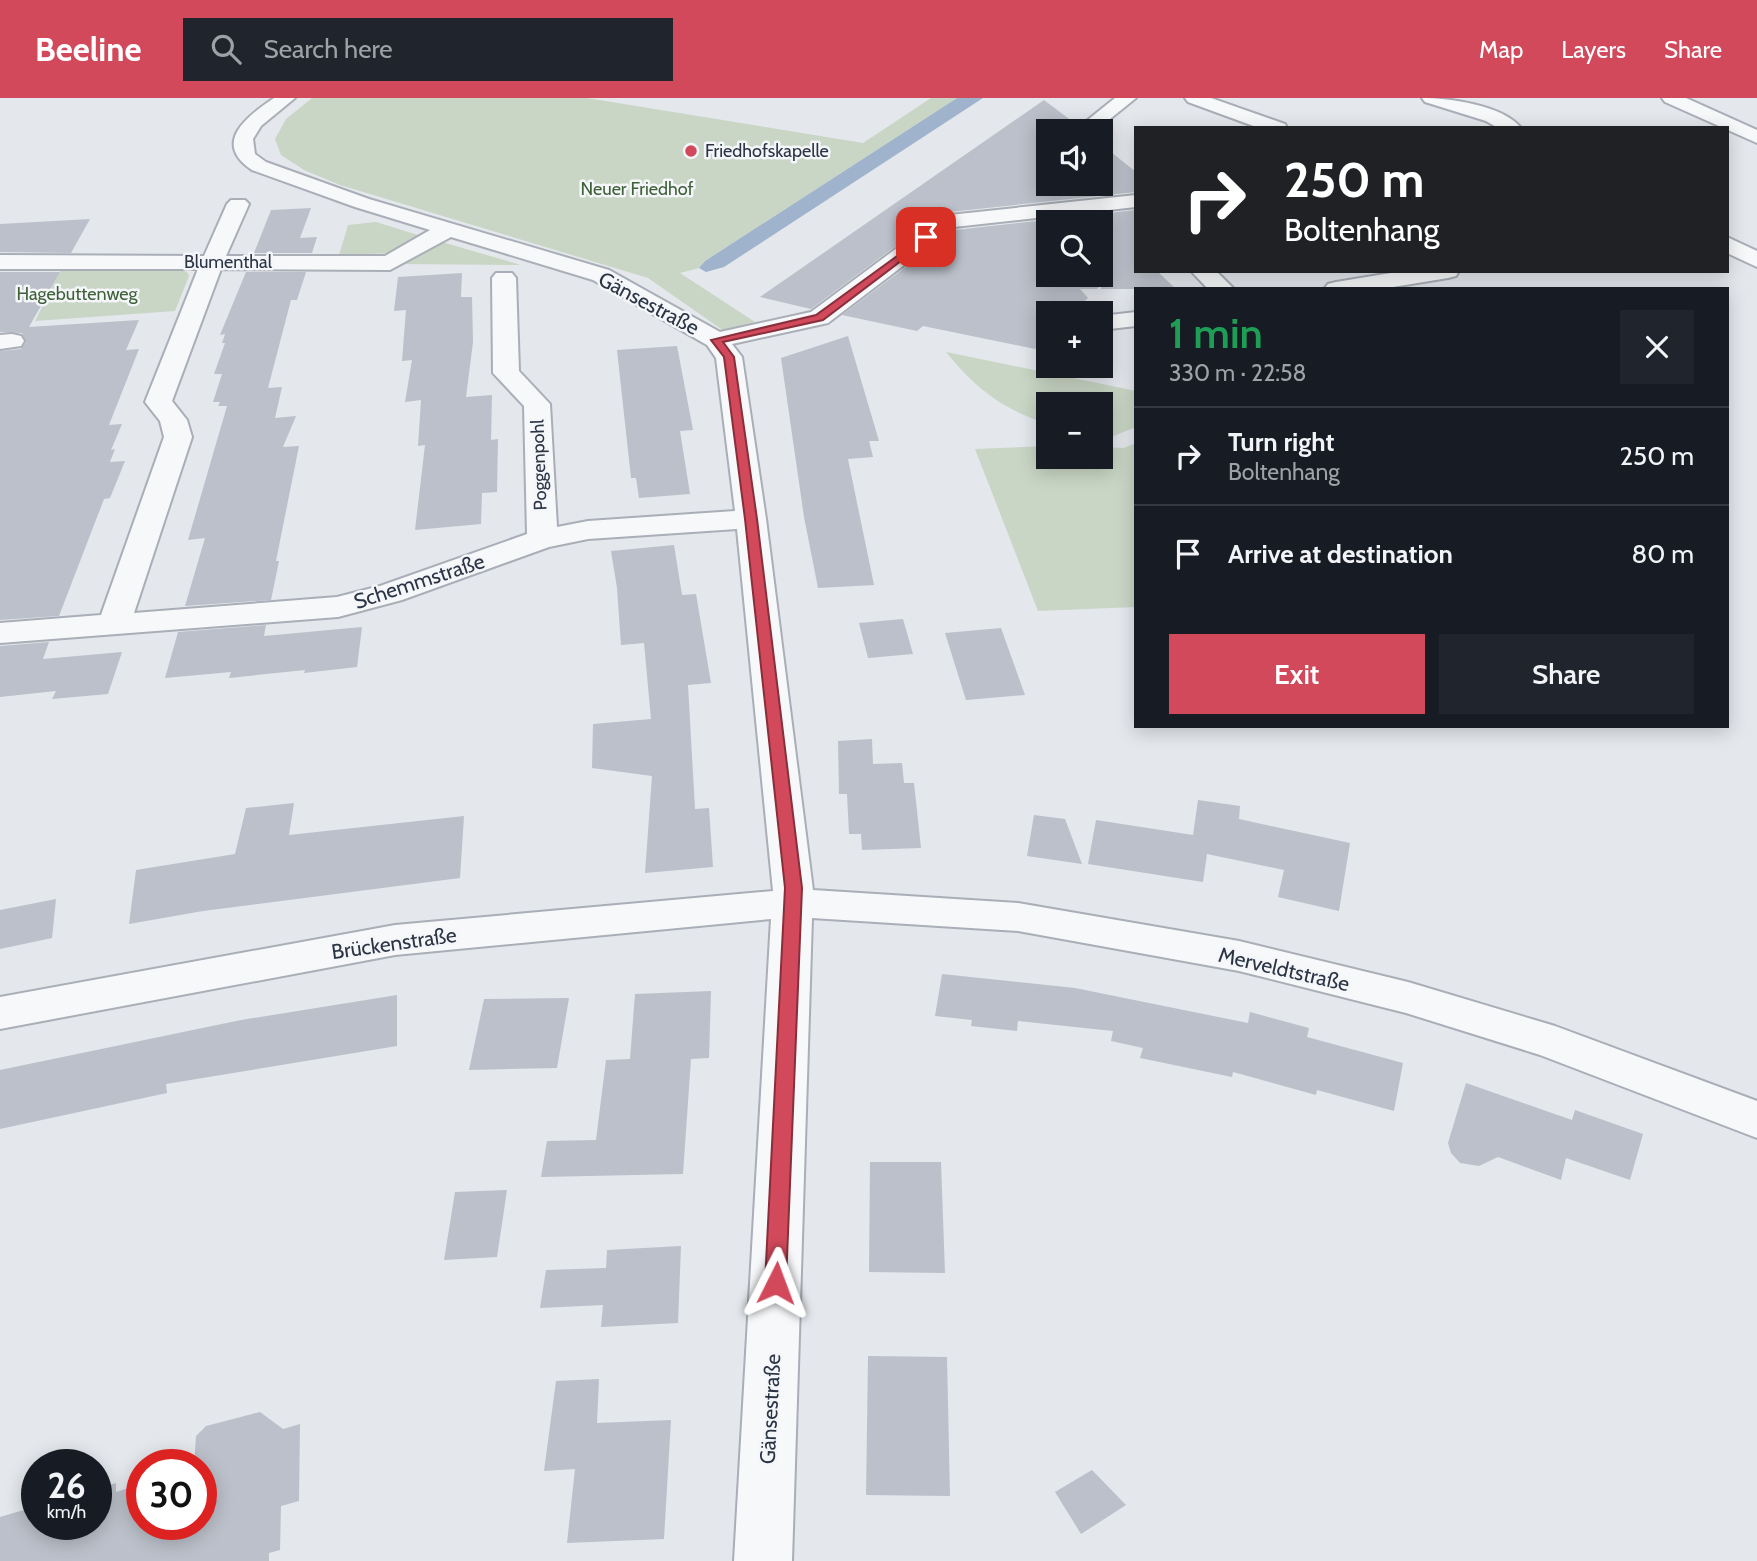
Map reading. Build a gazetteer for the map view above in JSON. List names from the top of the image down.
{
  "streets": {
    "street": [
      "Blumenthal",
      "Gänsestraße",
      "Poggenpohl",
      "Schemmstraße",
      "Brückenstraße",
      "Merveldtstraße"
    ]
  },
  "crossings": [
    ["Blumenthal", "Gänsestraße"],
    ["Gänsestraße", "Schemmstraße"],
    ["Gänsestraße", "Brückenstraße"],
    ["Gänsestraße", "Merveldtstraße"],
    ["Poggenpohl", "Schemmstraße"],
    ["Brückenstraße", "Merveldtstraße"]
  ],
  "parks": ["Neuer Friedhof", "Hagebuttenweg"],
  "places": ["Friedhofskapelle"],
  "page": {
    "header": "Beeline",
    "search": "Search here",
    "nav": ["Map", "Layers", "Share"],
    "map_buttons": ["+", "−"],
    "turn": ["250 m", "Boltenhang"],
    "heading": ["1 min", "330 m · 22:58"],
    "list": [
      {
        "name": "Turn right",
        "note": "Boltenhang",
        "value": "250 m"
      },
      {
        "name": "Arrive at destination",
        "value": "80 m"
      }
    ],
    "buttons": ["Exit", "Share"],
    "speed": "26 km/h",
    "limit": "30"
  }
}
